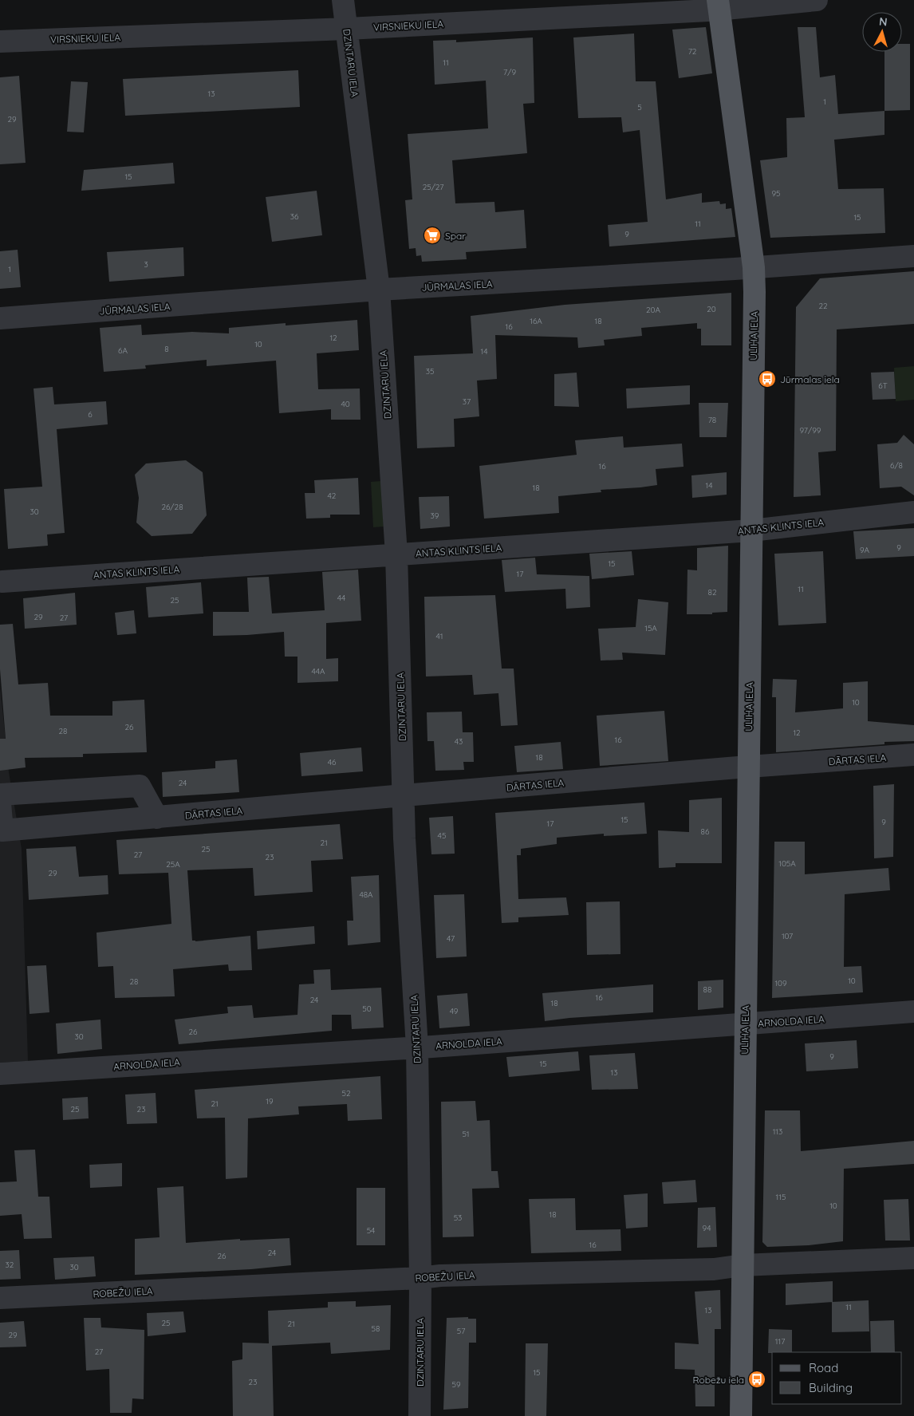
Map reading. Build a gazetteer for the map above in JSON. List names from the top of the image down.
{
  "streets": {
    "main road": ["ULIHA IELA"],
    "street": [
      "VIRSNIEKU IELA",
      "DZINTARU IELA",
      "JŪRMALAS IELA",
      "ANTAS KLINTS IELA",
      "DĀRTAS IELA",
      "ARNOLDA IELA",
      "ROBEŽU IELA"
    ]
  },
  "crossings": [
    ["VIRSNIEKU IELA", "DZINTARU IELA"],
    ["VIRSNIEKU IELA", "ULIHA IELA"],
    ["DZINTARU IELA", "JŪRMALAS IELA"],
    ["DZINTARU IELA", "ANTAS KLINTS IELA"],
    ["DZINTARU IELA", "DĀRTAS IELA"],
    ["DZINTARU IELA", "ARNOLDA IELA"],
    ["DZINTARU IELA", "ROBEŽU IELA"],
    ["JŪRMALAS IELA", "ULIHA IELA"],
    ["ULIHA IELA", "ANTAS KLINTS IELA"],
    ["ULIHA IELA", "DĀRTAS IELA"],
    ["ULIHA IELA", "ARNOLDA IELA"],
    ["ULIHA IELA", "ROBEŽU IELA"]
  ],
  "places": {
    "supermarket": ["Spar"],
    "bus stop": ["Jūrmalas iela", "Robežu iela"]
  },
  "house_numbers": [
    "72",
    "11",
    "7/9",
    "13",
    "1",
    "5",
    "29",
    "15",
    "25/27",
    "95",
    "36",
    "15",
    "11",
    "9",
    "3",
    "1",
    "22",
    "20",
    "20A",
    "16A",
    "18",
    "16",
    "12",
    "10",
    "8",
    "6A",
    "14",
    "35",
    "6T",
    "37",
    "40",
    "6",
    "78",
    "97/99",
    "6/8",
    "16",
    "14",
    "18",
    "42",
    "26/28",
    "30",
    "39",
    "9",
    "9A",
    "15",
    "17",
    "11",
    "82",
    "44",
    "25",
    "29",
    "27",
    "15A",
    "41",
    "44A",
    "10",
    "26",
    "28",
    "12",
    "16",
    "43",
    "18",
    "46",
    "24",
    "15",
    "9",
    "17",
    "86",
    "45",
    "21",
    "25",
    "27",
    "23",
    "105A",
    "25A",
    "29",
    "48A",
    "107",
    "47",
    "10",
    "28",
    "109",
    "88",
    "16",
    "24",
    "18",
    "50",
    "49",
    "26",
    "30",
    "9",
    "15",
    "13",
    "52",
    "19",
    "21",
    "25",
    "23",
    "113",
    "51",
    "115",
    "10",
    "18",
    "53",
    "94",
    "54",
    "16",
    "24",
    "26",
    "32",
    "30",
    "11",
    "13",
    "25",
    "21",
    "58",
    "57",
    "29",
    "117",
    "27",
    "15",
    "23",
    "59"
  ],
  "legend": ["Road", "Building"],
  "north": "top"
}
